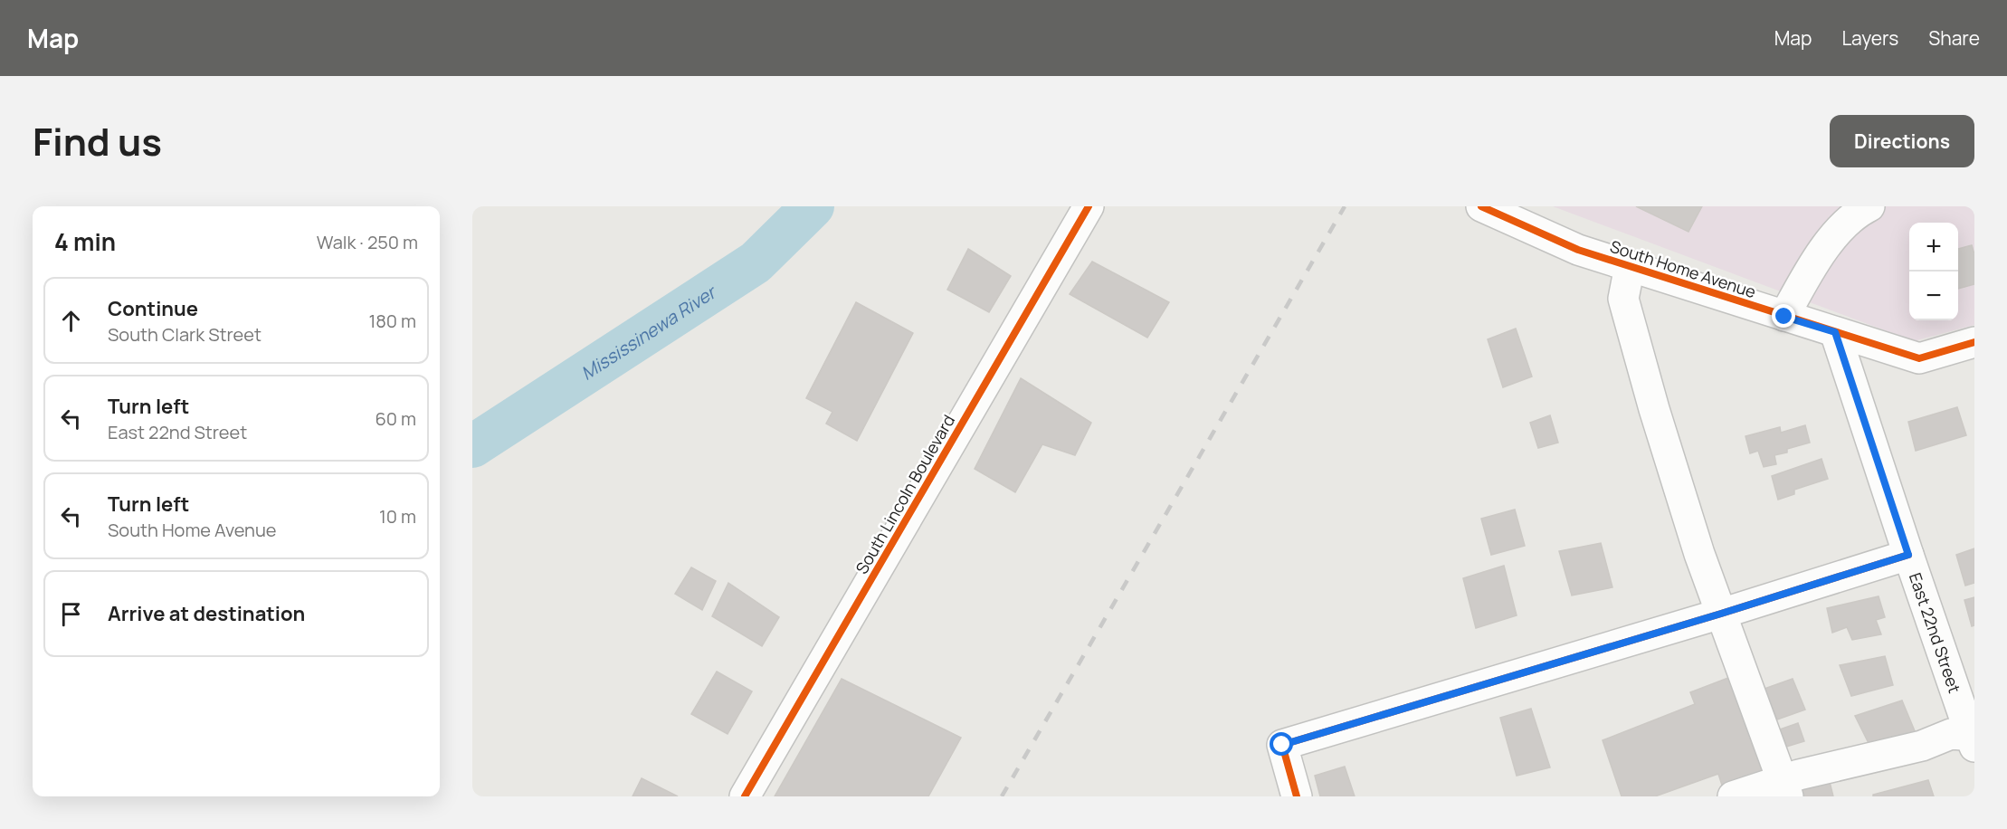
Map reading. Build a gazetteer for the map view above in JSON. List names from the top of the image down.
{
  "streets": {
    "street": ["South Home Avenue", "South Lincoln Boulevard", "East 22nd Street"]
  },
  "crossings": [
    ["South Home Avenue", "East 22nd Street"]
  ],
  "water": ["Mississinewa River"],
  "page": {
    "header": "Map",
    "nav": ["Map", "Layers", "Share"],
    "title": "Find us",
    "buttons": "Directions",
    "heading": ["4 min", "Walk · 250 m"],
    "map_buttons": ["+", "−"],
    "list": [
      ["Continue", "South Clark Street", "180 m"],
      ["Turn left", "East 22nd Street", "60 m"],
      ["Turn left", "South Home Avenue", "10 m"],
      "Arrive at destination"
    ]
  }
}
